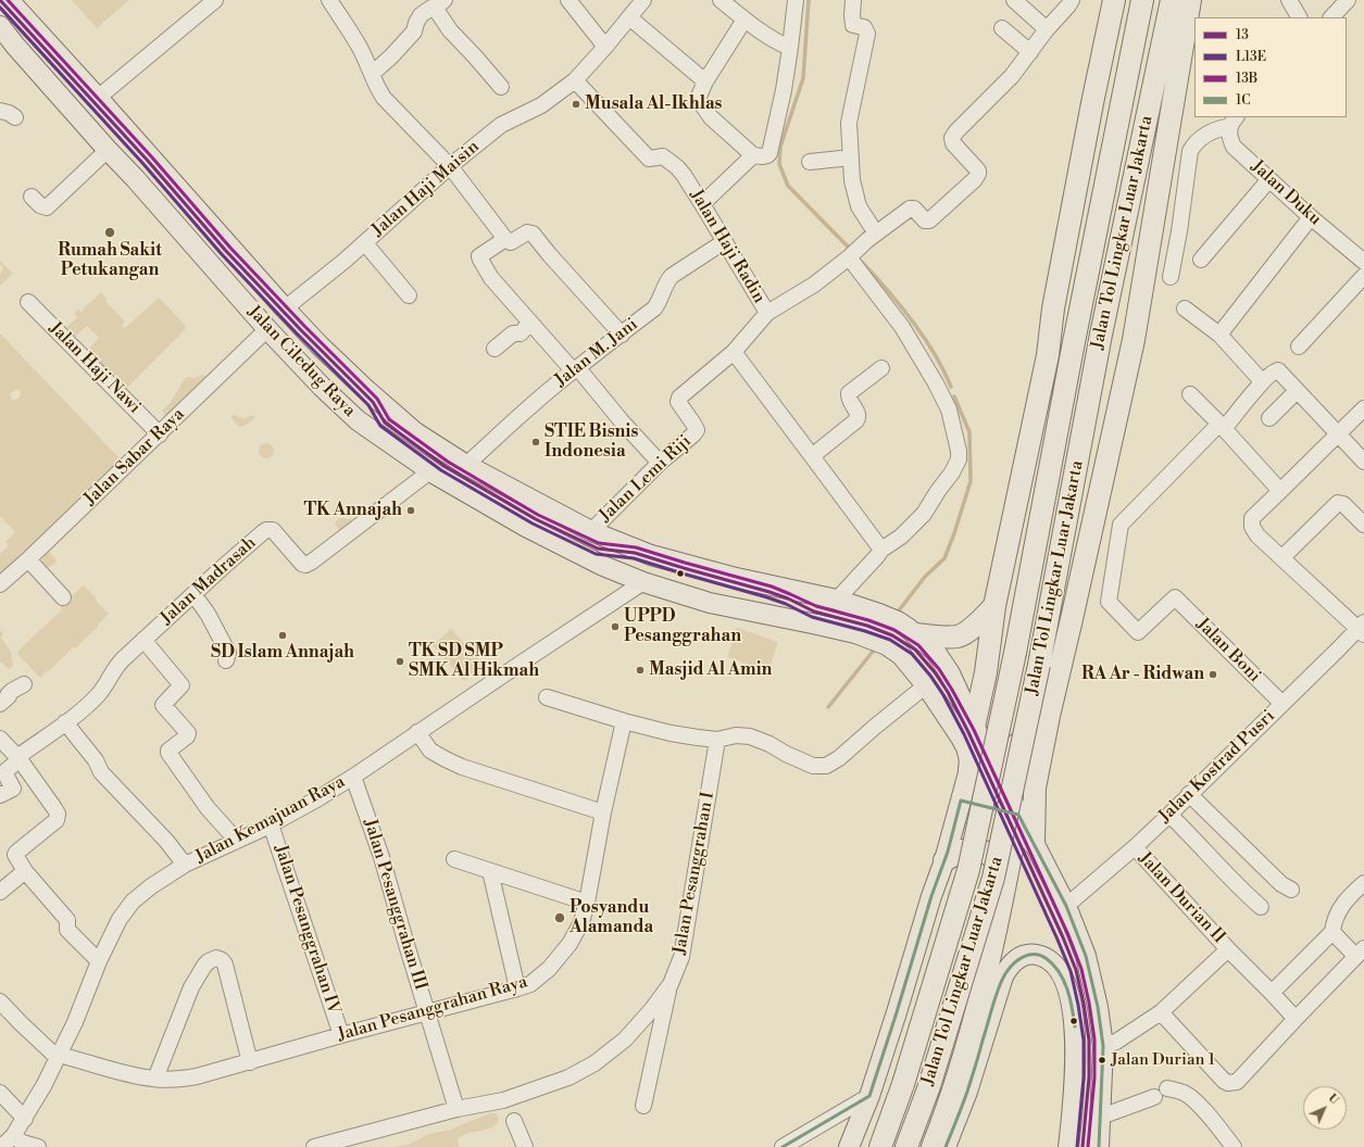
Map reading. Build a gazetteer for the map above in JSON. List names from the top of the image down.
{
  "streets": {
    "highway": ["Jalan Tol Lingkar Luar Jakarta"],
    "main road": ["Jalan Ciledug Raya"],
    "street": [
      "Jalan Haji Maisin",
      "Jalan Duku",
      "Jalan Haji Radin",
      "Jalan M. Jani",
      "Jalan Haji Nawi",
      "Jalan Sabar Raya",
      "Jalan Lemi Riji",
      "Jalan Madrasah",
      "Jalan Boni",
      "Jalan Kostrad Pusri",
      "Jalan Kemajuan Raya",
      "Jalan Pesanggrahan I",
      "Jalan Durian II",
      "Jalan Pesanggrahan III",
      "Jalan Pesanggrahan IV",
      "Jalan Pesanggrahan Raya"
    ]
  },
  "crossings": [
    ["Jalan Haji Maisin", "Jalan Haji Radin"],
    ["Jalan Haji Maisin", "Jalan Ciledug Raya"],
    ["Jalan Haji Radin", "Jalan M. Jani"],
    ["Jalan Haji Radin", "Jalan Lemi Riji"],
    ["Jalan M. Jani", "Jalan Ciledug Raya"],
    ["Jalan Ciledug Raya", "Jalan Sabar Raya"],
    ["Jalan Ciledug Raya", "Jalan Lemi Riji"],
    ["Jalan Ciledug Raya", "Jalan Madrasah"],
    ["Jalan Ciledug Raya", "Jalan Kostrad Pusri"],
    ["Jalan Ciledug Raya", "Jalan Kemajuan Raya"],
    ["Jalan Haji Nawi", "Jalan Sabar Raya"],
    ["Jalan Boni", "Jalan Kostrad Pusri"],
    ["Jalan Kostrad Pusri", "Jalan Durian II"],
    ["Jalan Kemajuan Raya", "Jalan Pesanggrahan III"],
    ["Jalan Kemajuan Raya", "Jalan Pesanggrahan IV"],
    ["Jalan Kemajuan Raya", "Jalan Pesanggrahan Raya"],
    ["Jalan Pesanggrahan I", "Jalan Pesanggrahan III"],
    ["Jalan Pesanggrahan III", "Jalan Pesanggrahan Raya"],
    ["Jalan Pesanggrahan IV", "Jalan Pesanggrahan Raya"]
  ],
  "places": [
    "Musala Al-Ikhlas",
    "Rumah Sakit Petukangan",
    "STIE Bisnis Indonesia",
    "TK Annajah",
    "UPPD Pesanggrahan",
    "SD Islam Annajah",
    "TK SD SMP SMK Al Hikmah",
    "Masjid Al Amin",
    "RA Ar - Ridwan",
    "Posyandu Alamanda",
    "Jalan Durian 1"
  ],
  "lines": [
    "transit line 13",
    "transit line 13B",
    "transit line L13E",
    "transit line 1C"
  ],
  "legend": [
    "13",
    "L13E",
    "13B",
    "1C"
  ],
  "north": "top right"
}
